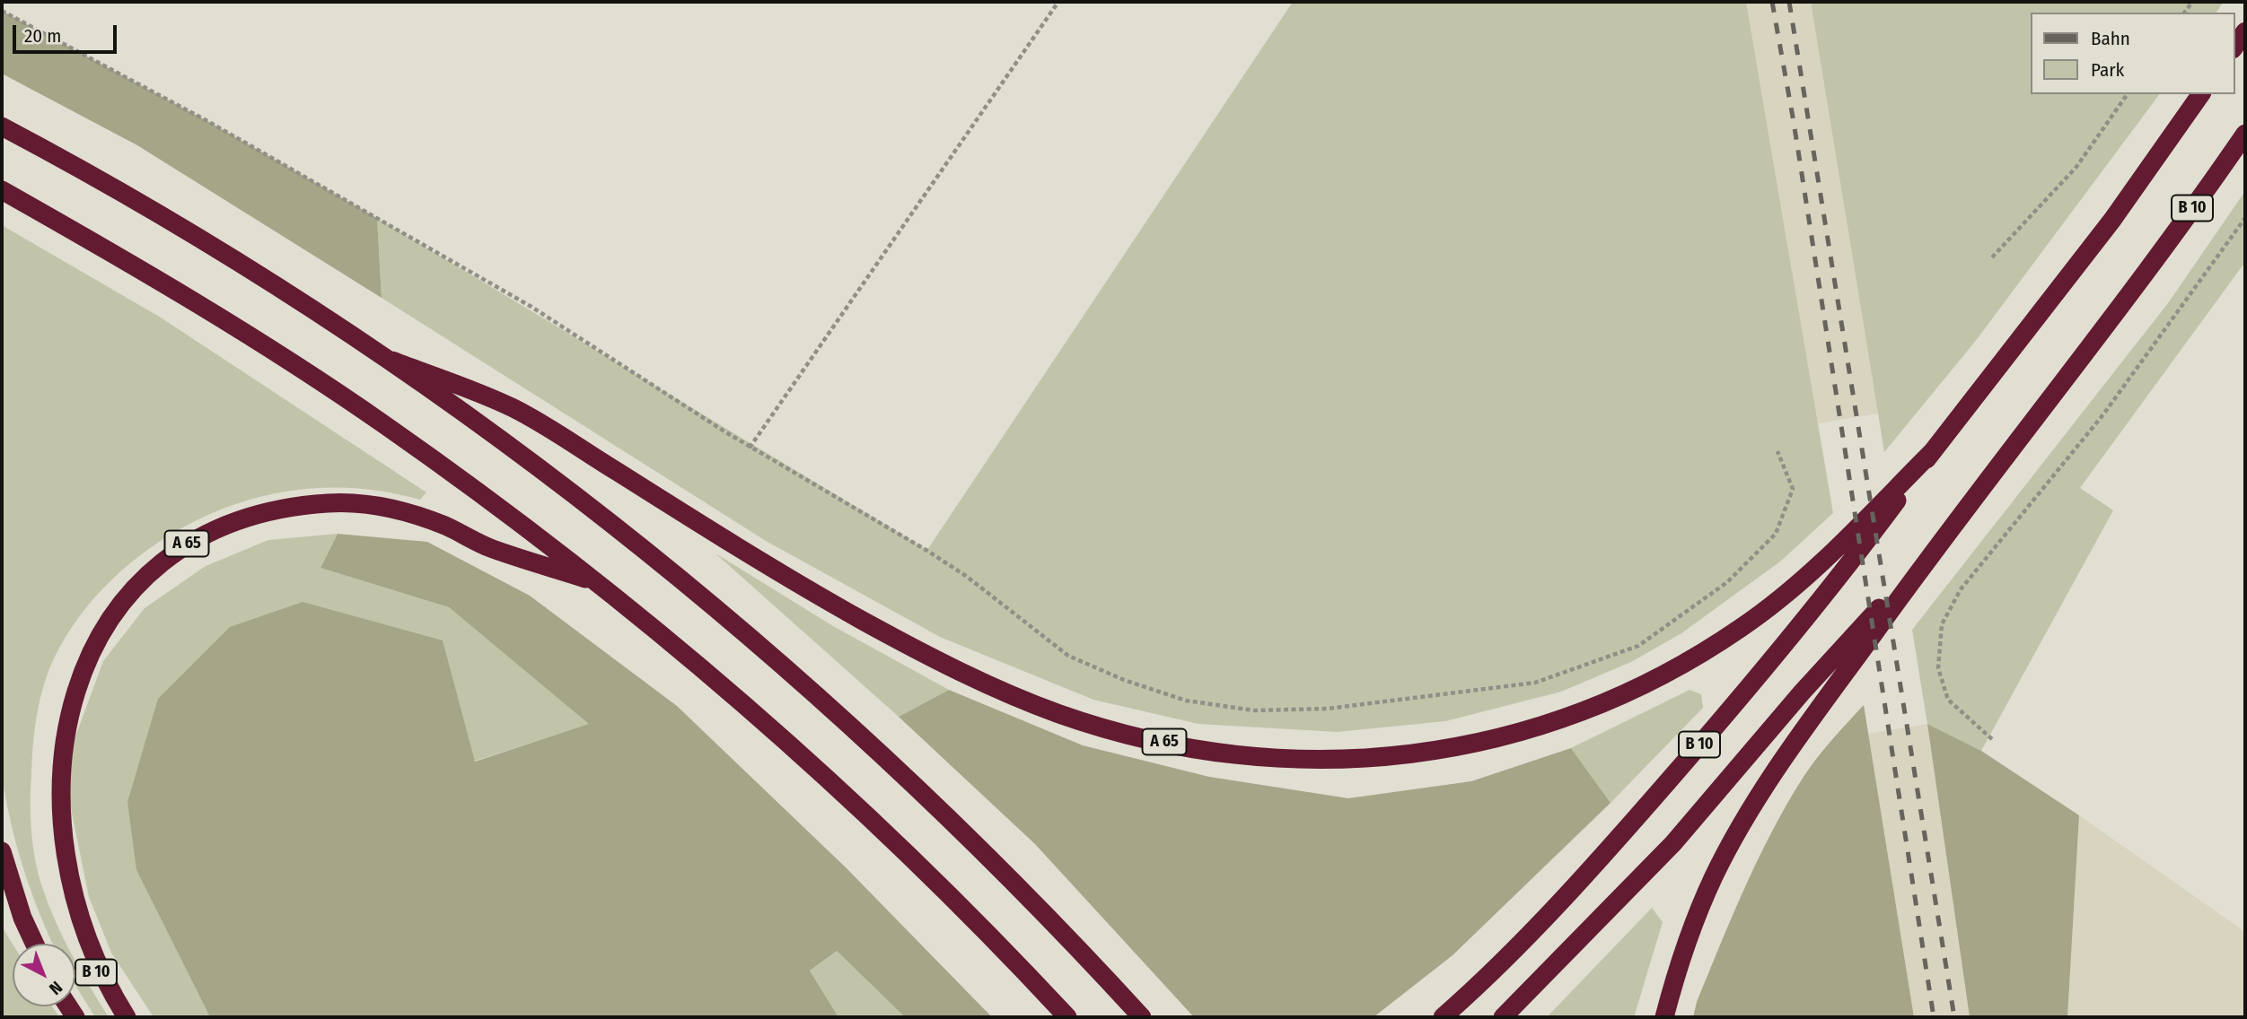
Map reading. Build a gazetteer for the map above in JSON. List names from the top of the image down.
{
  "streets": {
    "highway": ["B 10", "A 65"]
  },
  "crossings": [
    ["B 10", "A 65"]
  ],
  "legend": ["Bahn", "Park"],
  "scale_bar": "20 m",
  "north": "bottom right"
}
